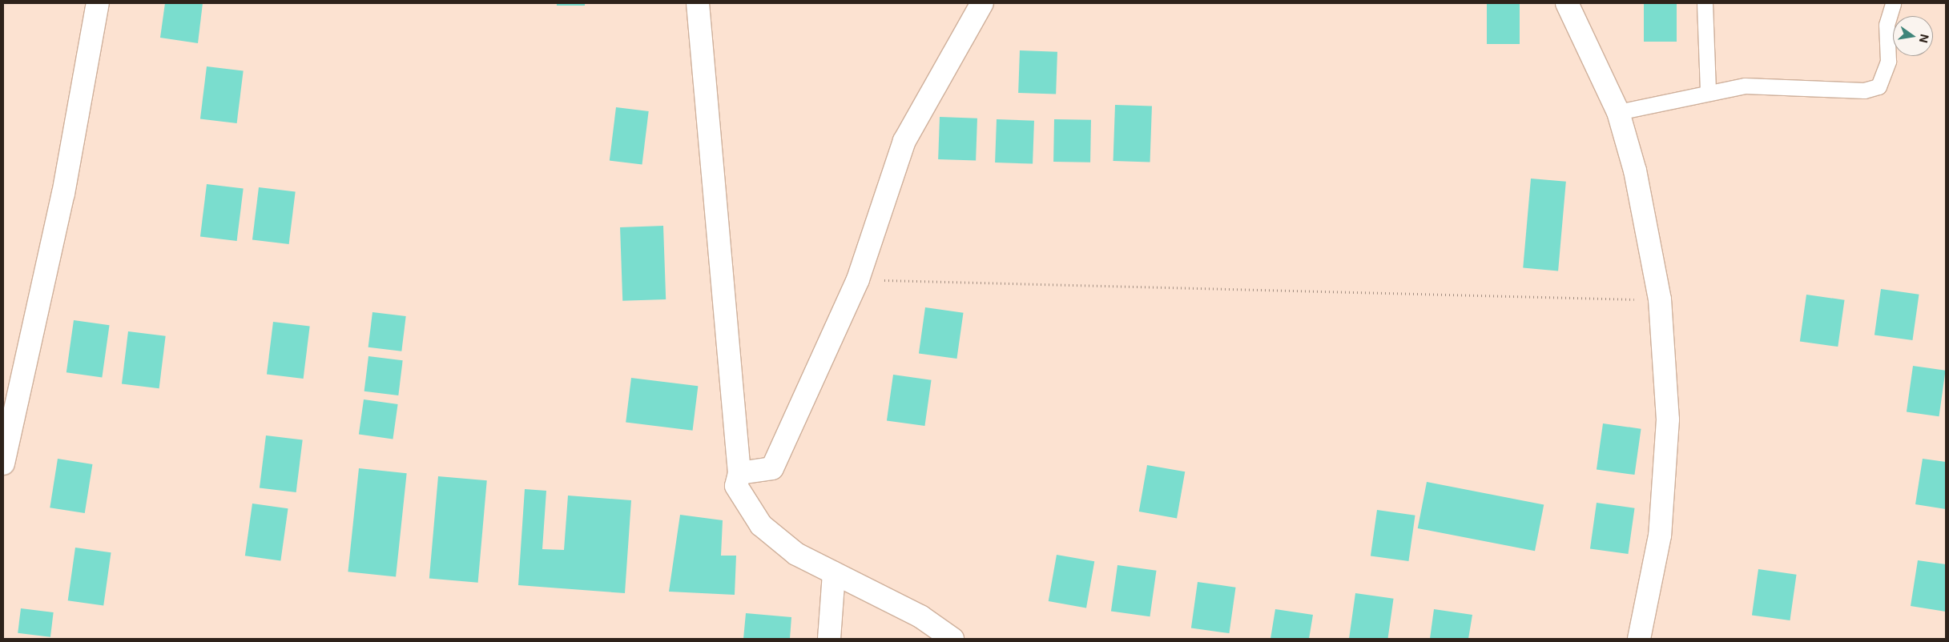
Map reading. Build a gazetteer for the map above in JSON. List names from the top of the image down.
{
  "north": "right"
}
